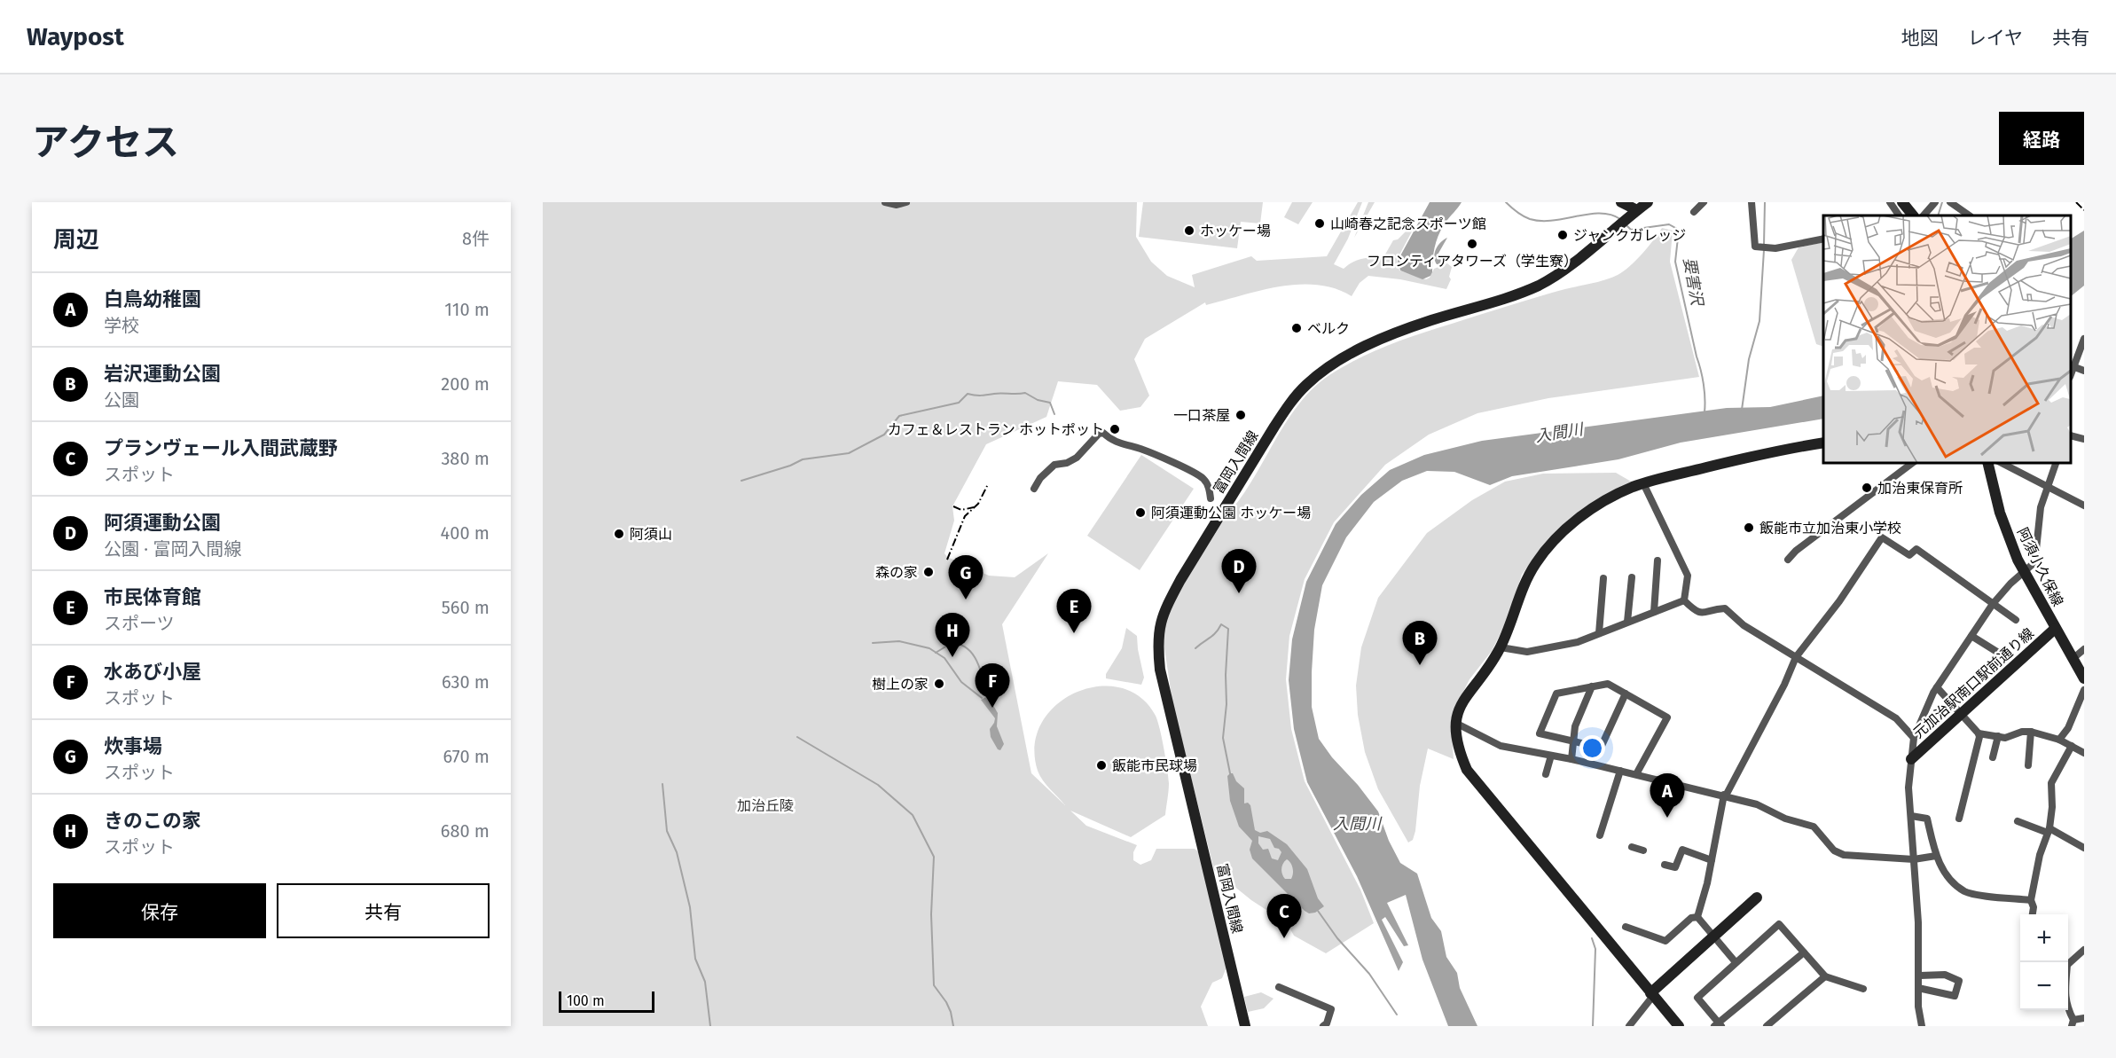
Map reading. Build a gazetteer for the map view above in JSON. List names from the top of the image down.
{
  "streets": {
    "street": ["富岡入間線", "阿須小久保線", "元加治駅南口駅前通り線"]
  },
  "crossings": [
    ["阿須小久保線", "元加治駅南口駅前通り線"]
  ],
  "water": ["要害沢", "入間川"],
  "parks": ["加治丘陵"],
  "places": [
    "山崎春之記念スポーツ館",
    "ホッケー場",
    "ジャンクガレッジ",
    "フロンティアタワーズ（学生寮）",
    "ベルク",
    "一口茶屋",
    "カフェ＆レストラン ホットポット",
    "加治東保育所",
    "阿須運動公園 ホッケー場",
    "飯能市立加治東小学校",
    "阿須山",
    "森の家",
    "樹上の家",
    "飯能市民球場"
  ],
  "scale_bar": "100 m",
  "page": {
    "header": "Waypost",
    "nav": ["地図", "レイヤ", "共有"],
    "title": "アクセス",
    "buttons": [
      "経路",
      ["保存", "共有"]
    ],
    "heading": ["周辺", "8件"],
    "list": [
      {
        "mark": "A",
        "name": "白鳥幼稚園",
        "note": "学校",
        "value": "110 m"
      },
      {
        "mark": "B",
        "name": "岩沢運動公園",
        "note": "公園",
        "value": "200 m"
      },
      {
        "mark": "C",
        "name": "プランヴェール入間武蔵野",
        "note": "スポット",
        "value": "380 m"
      },
      {
        "mark": "D",
        "name": "阿須運動公園",
        "note": "公園 · 富岡入間線",
        "value": "400 m"
      },
      {
        "mark": "E",
        "name": "市民体育館",
        "note": "スポーツ",
        "value": "560 m"
      },
      {
        "mark": "F",
        "name": "水あび小屋",
        "note": "スポット",
        "value": "630 m"
      },
      {
        "mark": "G",
        "name": "炊事場",
        "note": "スポット",
        "value": "670 m"
      },
      {
        "mark": "H",
        "name": "きのこの家",
        "note": "スポット",
        "value": "680 m"
      }
    ],
    "pins": [
      "D",
      "G",
      "E",
      "H",
      "B",
      "F",
      "A",
      "C"
    ],
    "map_buttons": ["+", "−"],
    "scale": "100 m"
  }
}
